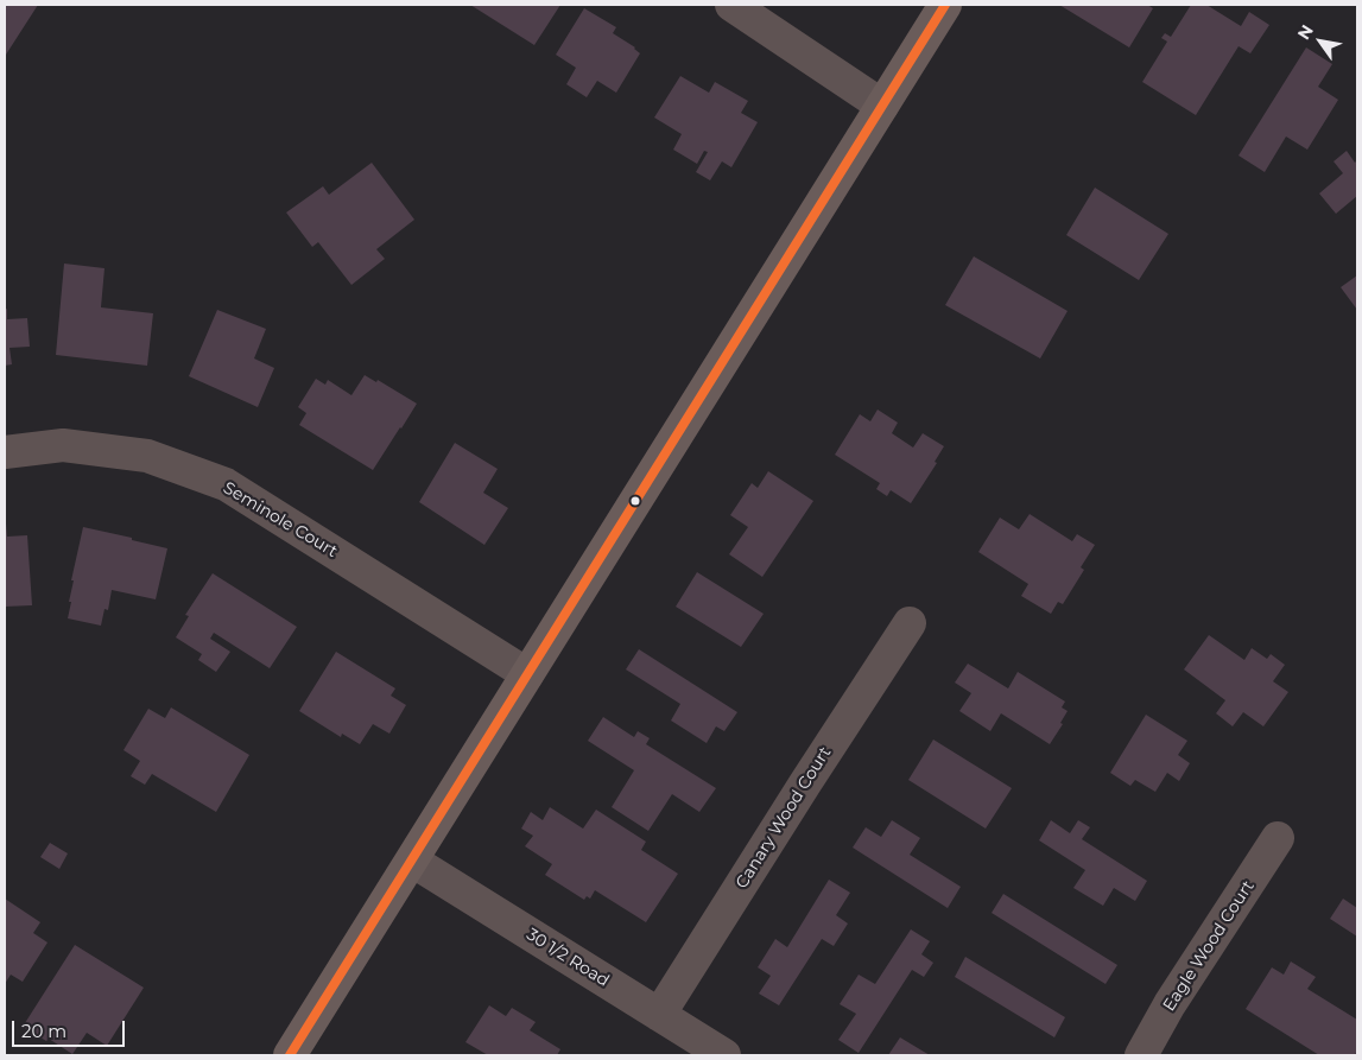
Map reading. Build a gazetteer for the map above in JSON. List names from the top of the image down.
{
  "streets": {
    "street": [
      "Seminole Court",
      "Canary Wood Court",
      "Eagle Wood Court",
      "30 1/2 Road"
    ]
  },
  "crossings": [
    ["Canary Wood Court", "30 1/2 Road"]
  ],
  "scale_bar": "20 m",
  "north": "top left"
}
